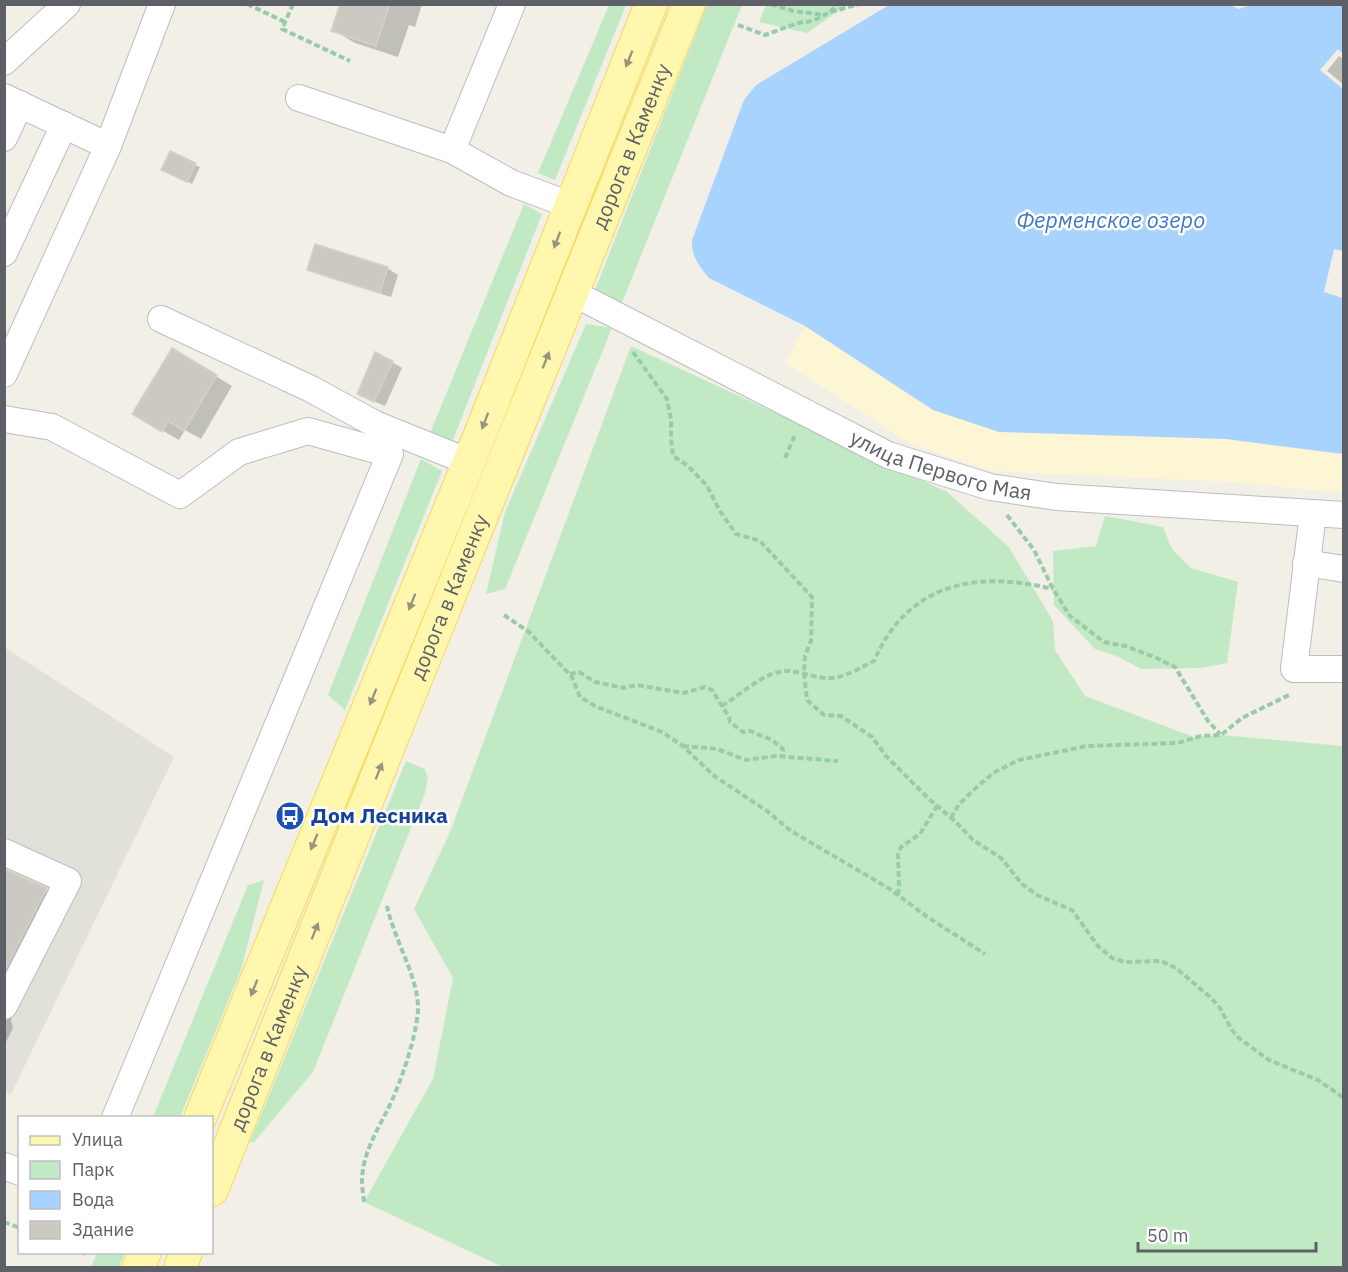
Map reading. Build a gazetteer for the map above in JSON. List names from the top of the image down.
{
  "streets": {
    "main road": ["дорога в Каменку"],
    "street": ["улица Первого Мая"]
  },
  "crossings": [
    ["дорога в Каменку", "улица Первого Мая"]
  ],
  "water": ["Ферменское озеро"],
  "places": {
    "bus stop": ["Дом Лесника"]
  },
  "legend": [
    "Улица",
    "Парк",
    "Вода",
    "Здание"
  ],
  "scale_bar": "50 m"
}
